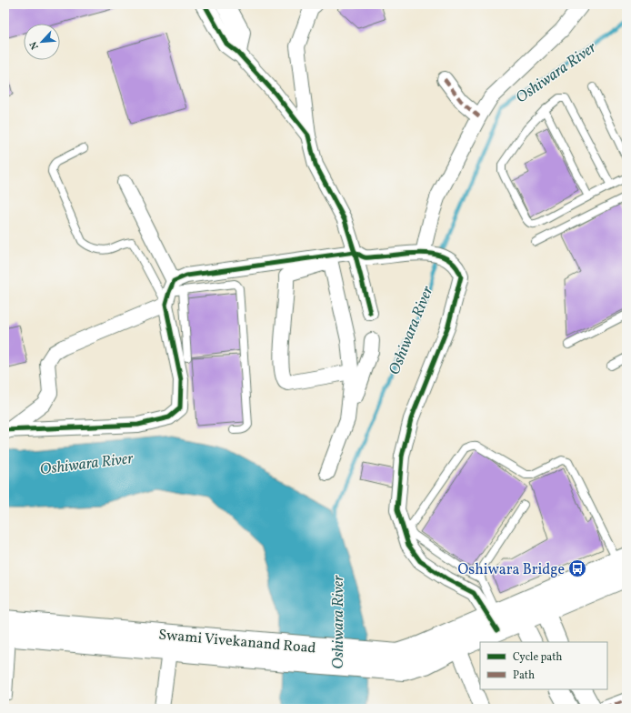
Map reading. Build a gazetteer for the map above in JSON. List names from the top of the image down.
{
  "streets": {
    "main road": ["Swami Vivekanand Road"]
  },
  "water": ["Oshiwara River"],
  "places": {
    "bus stop": ["Oshiwara Bridge"]
  },
  "legend": ["Cycle path", "Path"],
  "north": "bottom left"
}
